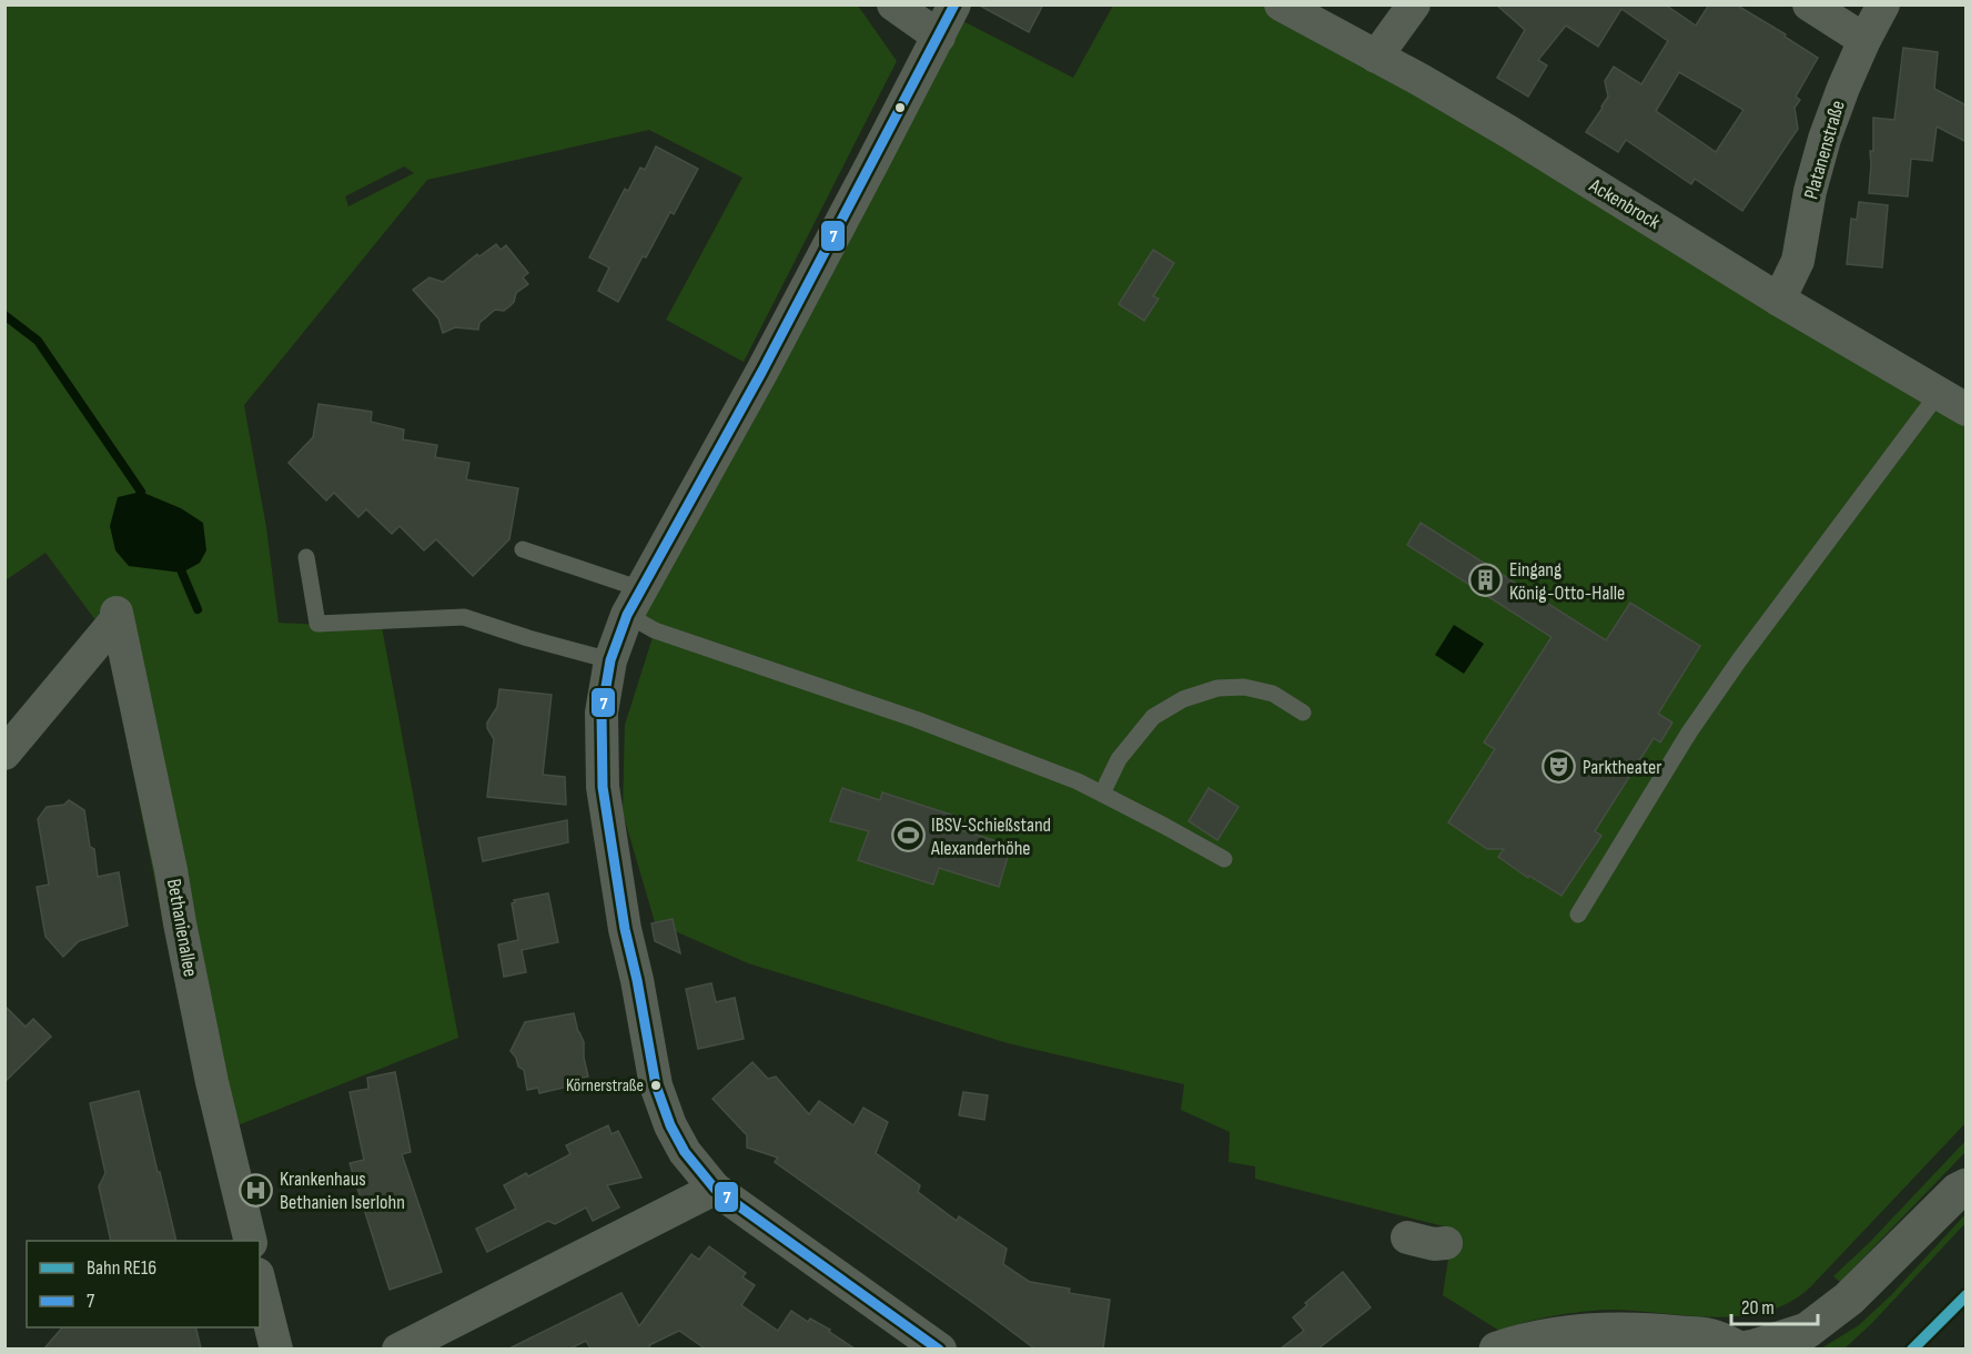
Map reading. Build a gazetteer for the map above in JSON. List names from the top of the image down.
{
  "streets": {
    "street": ["Platanenstraße", "Ackenbrock", "Bethanienallee"]
  },
  "crossings": [
    ["Platanenstraße", "Ackenbrock"]
  ],
  "places": {
    "building": ["Eingang König-Otto-Halle"],
    "theatre": ["Parktheater"],
    "sports": ["IBSV-Schießstand Alexanderhöhe"],
    "other": ["Körnerstraße"],
    "hospital": ["Krankenhaus Bethanien Iserlohn"]
  },
  "lines": ["transit line 7", "rail line RE16"],
  "legend": ["Bahn RE16", "7"],
  "scale_bar": "20 m"
}
